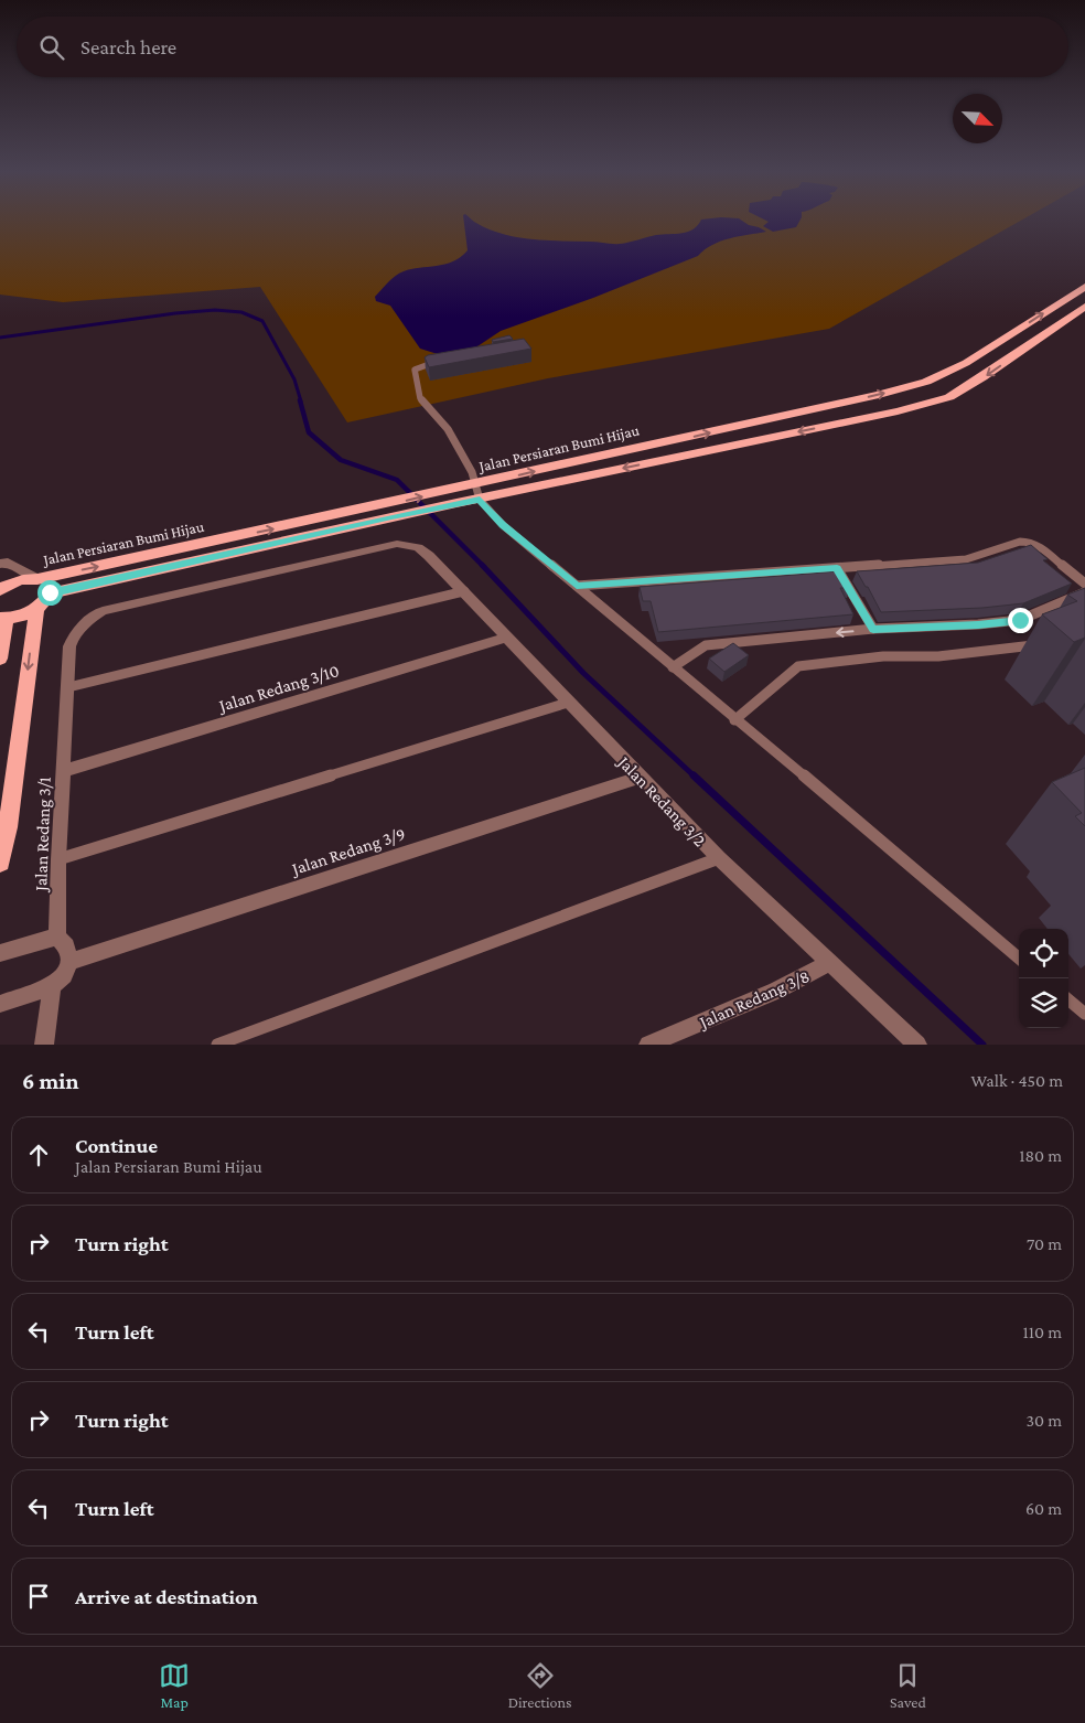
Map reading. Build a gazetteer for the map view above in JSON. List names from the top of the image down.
{
  "streets": {
    "main road": ["Jalan Persiaran Bumi Hijau"],
    "street": [
      "Jalan Redang 3/10",
      "Jalan Redang 3/2",
      "Jalan Redang 3/1",
      "Jalan Redang 3/9",
      "Jalan Redang 3/8"
    ]
  },
  "crossings": [
    ["Jalan Redang 3/10", "Jalan Redang 3/2"],
    ["Jalan Redang 3/10", "Jalan Redang 3/1"],
    ["Jalan Redang 3/2", "Jalan Redang 3/1"],
    ["Jalan Redang 3/2", "Jalan Redang 3/9"],
    ["Jalan Redang 3/2", "Jalan Redang 3/8"],
    ["Jalan Redang 3/1", "Jalan Redang 3/9"]
  ],
  "north": "bottom right",
  "page": {
    "search": "Search here",
    "heading": ["6 min", "Walk · 450 m"],
    "list": [
      ["Continue", "Jalan Persiaran Bumi Hijau", "180 m"],
      ["Turn right", "70 m"],
      ["Turn left", "110 m"],
      ["Turn right", "30 m"],
      ["Turn left", "60 m"],
      "Arrive at destination"
    ],
    "nav": ["Map", "Directions", "Saved"]
  }
}
